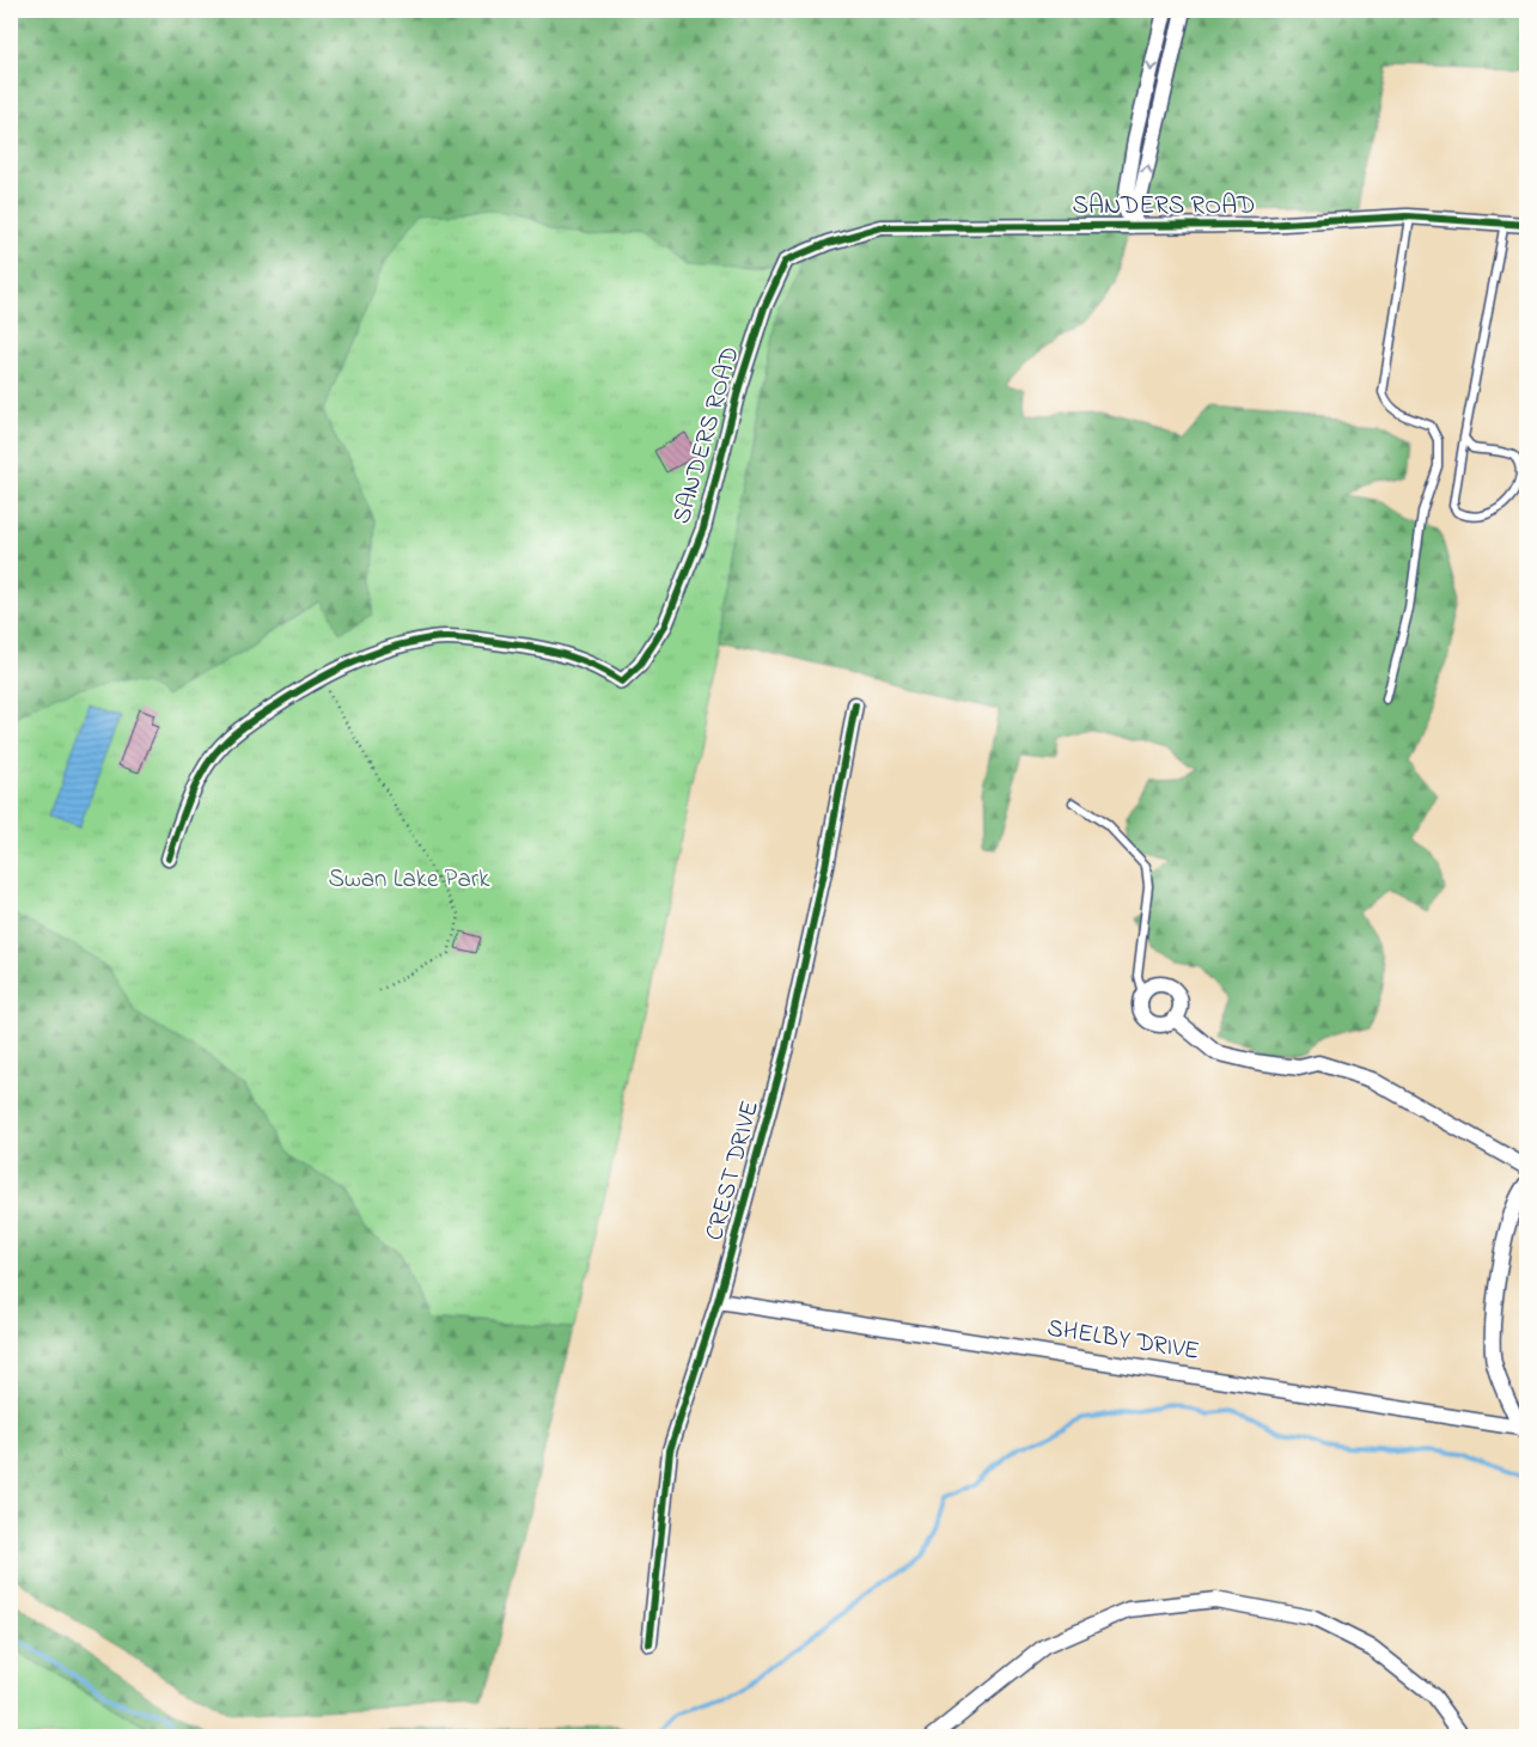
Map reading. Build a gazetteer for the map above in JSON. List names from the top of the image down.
{
  "streets": {
    "street": ["SANDERS ROAD", "CREST DRIVE", "SHELBY DRIVE"]
  },
  "crossings": [
    ["CREST DRIVE", "SHELBY DRIVE"]
  ],
  "parks": ["Swan Lake Park"]
}
